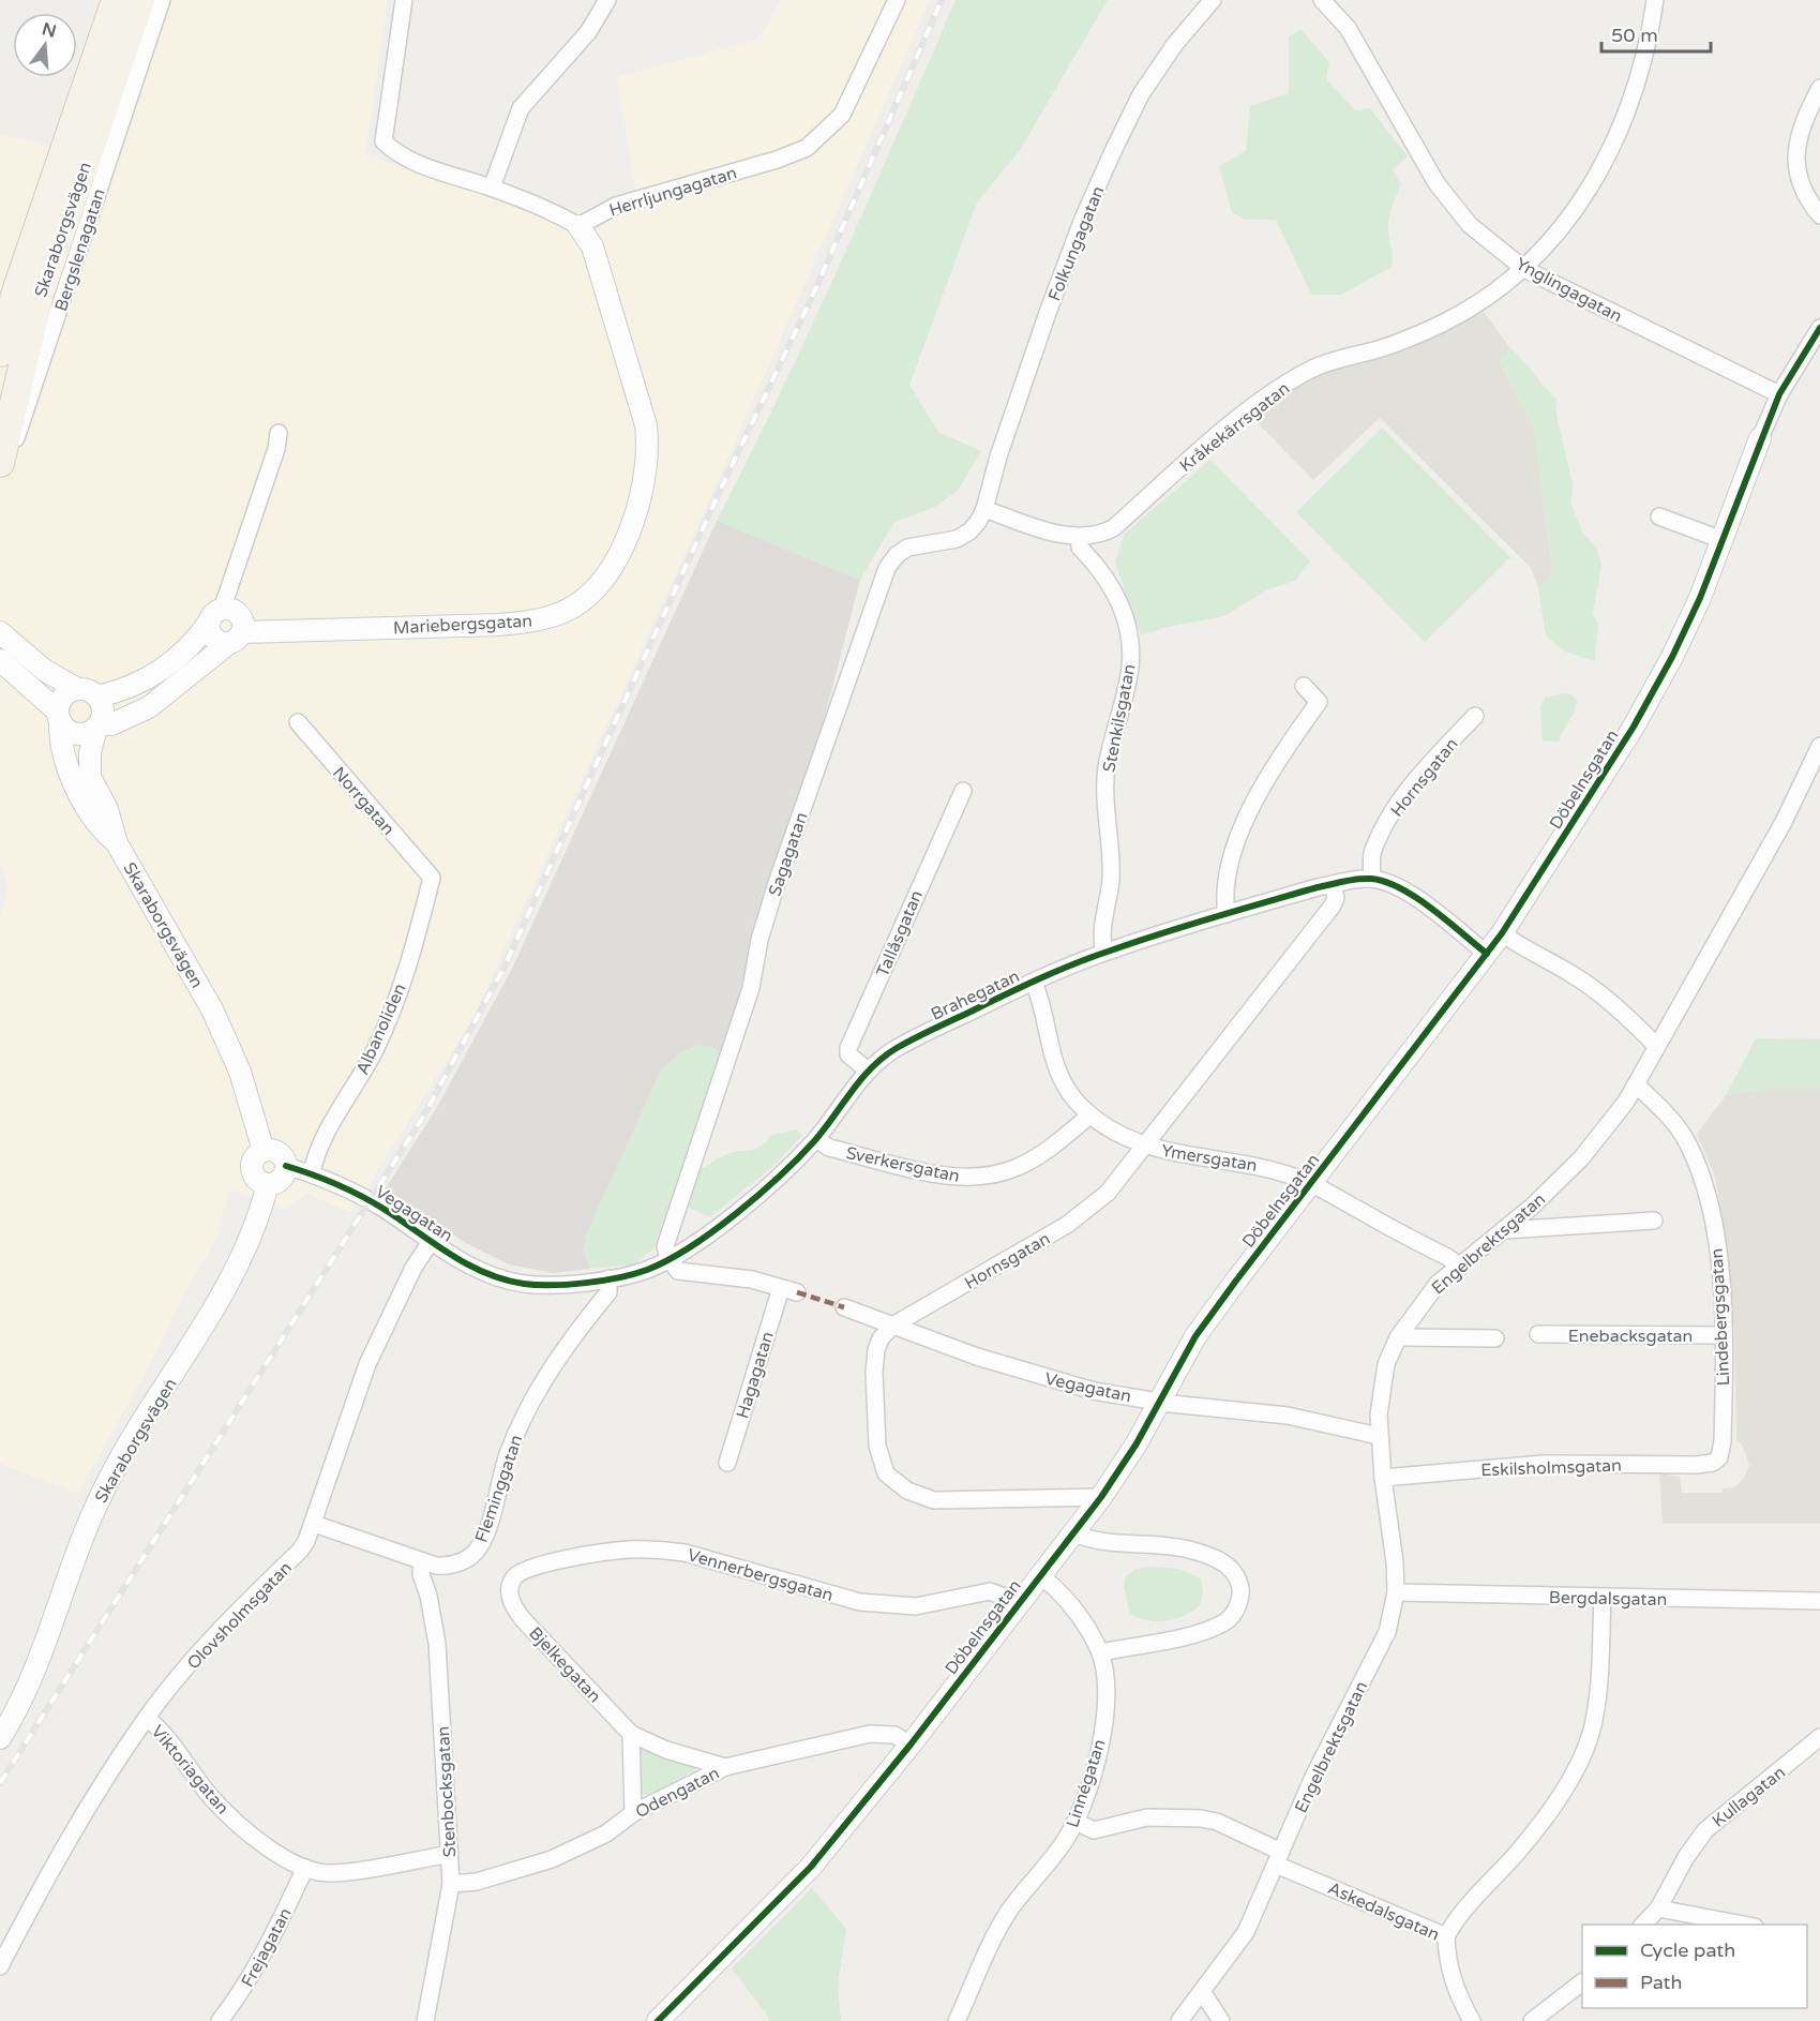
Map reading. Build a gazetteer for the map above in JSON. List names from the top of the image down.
{
  "streets": {
    "main road": ["Skaraborgsvägen"],
    "street": [
      "Herrljungagatan",
      "Folkungagatan",
      "Bergslenagatan",
      "Ynglingagatan",
      "Kråkekärrsgatan",
      "Mariebergsgatan",
      "Stenkilsgatan",
      "Hornsgatan",
      "Döbelnsgatan",
      "Norrgatan",
      "Sagagatan",
      "Tallåsgatan",
      "Brahegatan",
      "Albanoliden",
      "Ymersgatan",
      "Sverkersgatan",
      "Vegagatan",
      "Engelbrektsgatan",
      "Lindebergsgatan",
      "Enebacksgatan",
      "Hagagatan",
      "Eskilsholmsgatan",
      "Fleminggatan",
      "Vennerbergsgatan",
      "Bergdalsgatan",
      "Olovsholmsgatan",
      "Bjelkegatan",
      "Viktoriagatan",
      "Linnégatan",
      "Stenbocksgatan",
      "Odengatan",
      "Kullagatan",
      "Askedalsgatan",
      "Frejagatan"
    ]
  },
  "crossings": [
    ["Herrljungagatan", "Mariebergsgatan"],
    ["Skaraborgsvägen", "Bergslenagatan"],
    ["Skaraborgsvägen", "Vegagatan"],
    ["Folkungagatan", "Kråkekärrsgatan"],
    ["Folkungagatan", "Sagagatan"],
    ["Ynglingagatan", "Kråkekärrsgatan"],
    ["Ynglingagatan", "Döbelnsgatan"],
    ["Kråkekärrsgatan", "Stenkilsgatan"],
    ["Kråkekärrsgatan", "Sagagatan"],
    ["Stenkilsgatan", "Brahegatan"],
    ["Hornsgatan", "Döbelnsgatan"],
    ["Hornsgatan", "Brahegatan"],
    ["Hornsgatan", "Ymersgatan"],
    ["Hornsgatan", "Vegagatan"],
    ["Döbelnsgatan", "Brahegatan"],
    ["Döbelnsgatan", "Ymersgatan"],
    ["Döbelnsgatan", "Vegagatan"],
    ["Döbelnsgatan", "Vennerbergsgatan"],
    ["Döbelnsgatan", "Linnégatan"],
    ["Döbelnsgatan", "Odengatan"],
    ["Norrgatan", "Albanoliden"],
    ["Sagagatan", "Brahegatan"],
    ["Tallåsgatan", "Brahegatan"],
    ["Brahegatan", "Ymersgatan"],
    ["Brahegatan", "Sverkersgatan"],
    ["Brahegatan", "Vegagatan"],
    ["Brahegatan", "Fleminggatan"],
    ["Albanoliden", "Vegagatan"],
    ["Ymersgatan", "Sverkersgatan"],
    ["Ymersgatan", "Engelbrektsgatan"],
    ["Vegagatan", "Engelbrektsgatan"],
    ["Vegagatan", "Olovsholmsgatan"],
    ["Engelbrektsgatan", "Lindebergsgatan"],
    ["Engelbrektsgatan", "Eskilsholmsgatan"],
    ["Engelbrektsgatan", "Bergdalsgatan"],
    ["Engelbrektsgatan", "Askedalsgatan"],
    ["Lindebergsgatan", "Enebacksgatan"],
    ["Lindebergsgatan", "Eskilsholmsgatan"],
    ["Fleminggatan", "Olovsholmsgatan"],
    ["Fleminggatan", "Stenbocksgatan"],
    ["Vennerbergsgatan", "Bjelkegatan"],
    ["Olovsholmsgatan", "Viktoriagatan"],
    ["Bjelkegatan", "Odengatan"],
    ["Viktoriagatan", "Stenbocksgatan"],
    ["Viktoriagatan", "Frejagatan"],
    ["Linnégatan", "Askedalsgatan"],
    ["Stenbocksgatan", "Odengatan"]
  ],
  "legend": ["Cycle path", "Path"],
  "scale_bar": "50 m",
  "north": "top"
}
